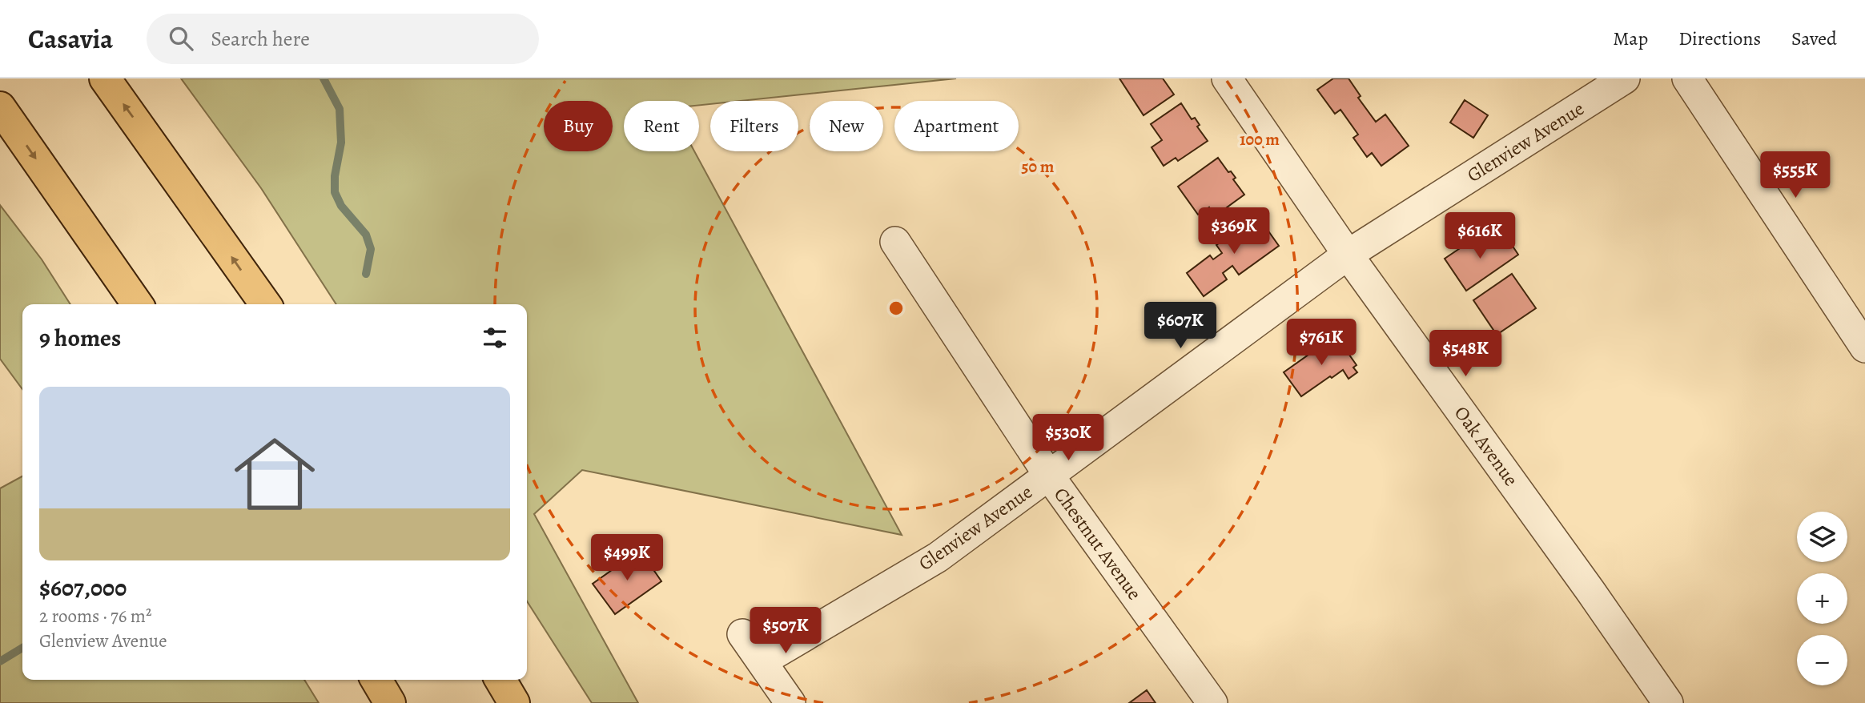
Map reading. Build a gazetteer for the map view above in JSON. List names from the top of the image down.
{
  "streets": {
    "street": ["Glenview Avenue", "Oak Avenue", "Chestnut Avenue"]
  },
  "crossings": [
    ["Glenview Avenue", "Oak Avenue"],
    ["Glenview Avenue", "Chestnut Avenue"]
  ],
  "page": {
    "header": "Casavia",
    "search": "Search here",
    "nav": ["Map", "Directions", "Saved"],
    "chip": [
      "Buy",
      "Rent",
      "Filters",
      "New",
      "Apartment"
    ],
    "price": [
      "$555K",
      "$369K",
      "$616K",
      "$607K",
      "$761K",
      "$548K",
      "$530K",
      "$499K",
      "$507K"
    ],
    "heading": "9 homes",
    "list": [
      {
        "name": "$607,000",
        "note": "2 rooms · 76 m² · Glenview Avenue"
      }
    ],
    "map_buttons": ["+", "−"]
  },
  "rings": ["100 m", "50 m"]
}
